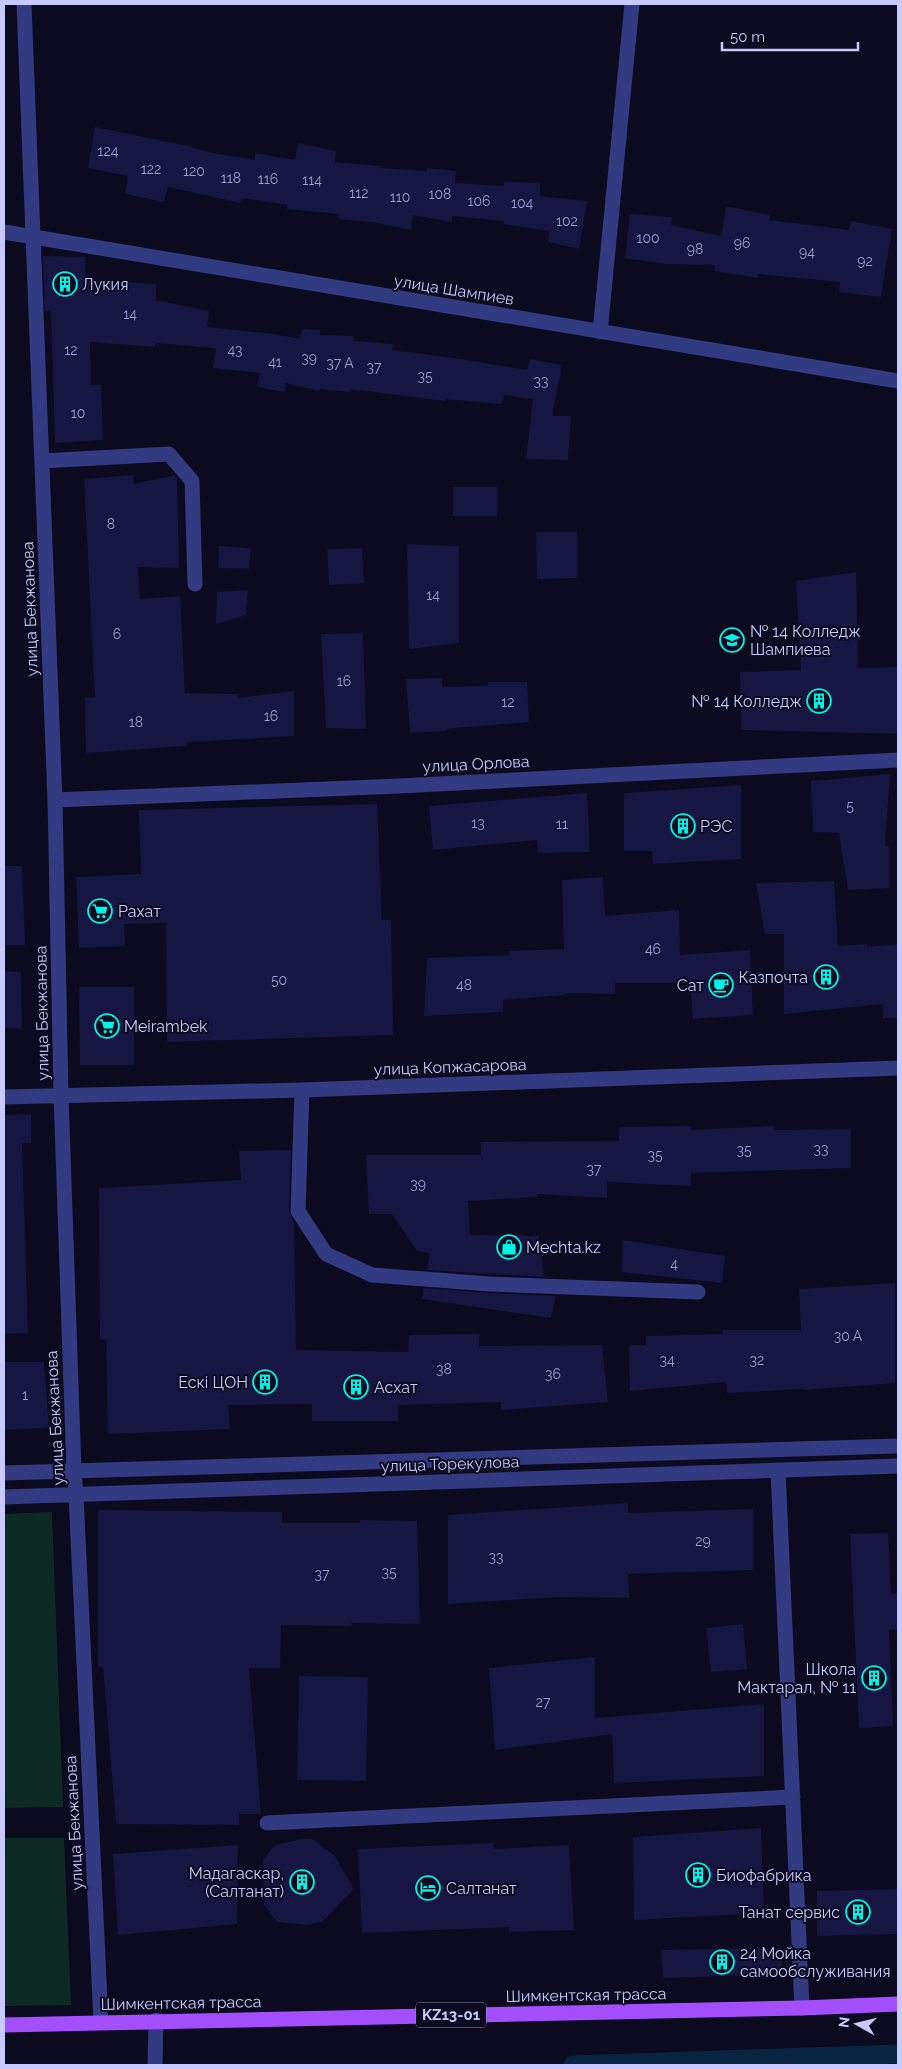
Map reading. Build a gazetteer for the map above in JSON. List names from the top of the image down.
{
  "streets": {
    "main road": ["Шимкентская трасса", "KZ13-01"],
    "street": [
      "улица Шампиев",
      "улица Бекжанова",
      "улица Орлова",
      "улица Копжасарова",
      "улица Торекулова"
    ]
  },
  "crossings": [
    ["улица Шампиев", "улица Бекжанова"],
    ["улица Бекжанова", "улица Орлова"],
    ["улица Бекжанова", "улица Копжасарова"],
    ["улица Бекжанова", "улица Торекулова"],
    ["улица Бекжанова", "Шимкентская трасса"]
  ],
  "places": {
    "building": [
      "Лукия",
      "№ 14 Колледж",
      "РЭС",
      "Казпочта",
      "Ескі ЦОН",
      "Асхат",
      "Школа Мактарал, № 11",
      "Биофабрика",
      "Мадагаскар, (Салтанат)",
      "Танат сервис",
      "24 Мойка самообслуживания"
    ],
    "school or university": ["№ 14 Колледж Шампиева"],
    "supermarket": ["Рахат", "Meirambek"],
    "cafe": ["Сат"],
    "shop": ["Mechta.kz"],
    "hotel": ["Салтанат"]
  },
  "house_numbers": [
    "124",
    "122",
    "120",
    "118",
    "116",
    "114",
    "112",
    "108",
    "110",
    "106",
    "104",
    "102",
    "100",
    "96",
    "98",
    "94",
    "92",
    "14",
    "12",
    "43",
    "39",
    "41",
    "37 А",
    "37",
    "35",
    "33",
    "10",
    "8",
    "14",
    "6",
    "16",
    "12",
    "16",
    "18",
    "5",
    "13",
    "11",
    "46",
    "50",
    "48",
    "33",
    "35",
    "35",
    "37",
    "39",
    "4",
    "30 А",
    "34",
    "32",
    "38",
    "36",
    "1",
    "29",
    "33",
    "35",
    "37",
    "27"
  ],
  "scale_bar": "50 m",
  "north": "left"
}
